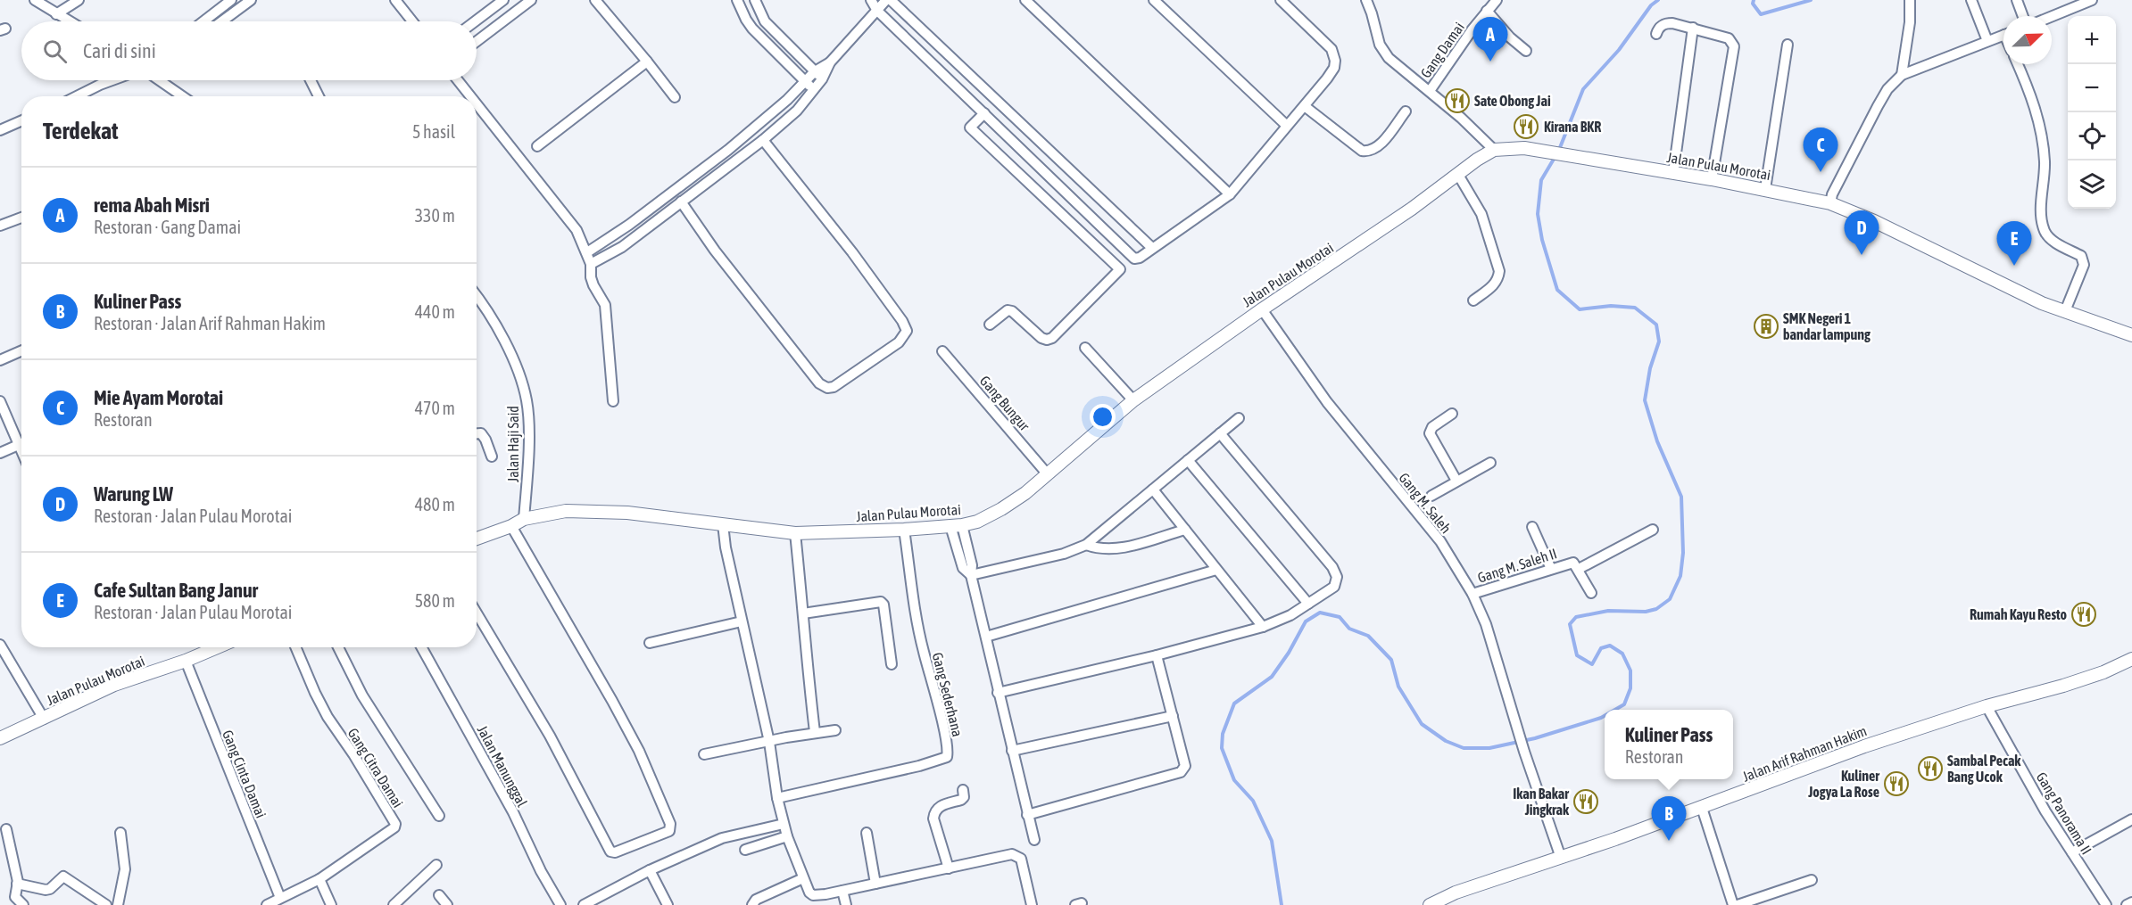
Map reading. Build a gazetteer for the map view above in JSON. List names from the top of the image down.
{
  "streets": {
    "street": [
      "Gang Damai",
      "Jalan Pulau Morotai",
      "Gang Bungur",
      "Jalan Haji Said",
      "Gang M. Saleh",
      "Gang M. Saleh II",
      "Gang Sederhana",
      "Jalan Arif Rahman Hakim",
      "Jalan Manunggal",
      "Gang Citra Damai",
      "Gang Cinta Damai",
      "Gang Panorama II"
    ]
  },
  "crossings": [
    ["Jalan Pulau Morotai", "Gang Bungur"],
    ["Jalan Pulau Morotai", "Jalan Haji Said"],
    ["Jalan Pulau Morotai", "Gang M. Saleh"],
    ["Jalan Pulau Morotai", "Gang Sederhana"],
    ["Jalan Pulau Morotai", "Gang Cinta Damai"],
    ["Gang M. Saleh", "Gang M. Saleh II"],
    ["Gang M. Saleh", "Jalan Arif Rahman Hakim"],
    ["Jalan Arif Rahman Hakim", "Gang Panorama II"]
  ],
  "places": {
    "restaurant": [
      "Sate Obong Jai",
      "Kirana BKR",
      "Rumah Kayu Resto",
      "Sambal Pecak Bang Ucok",
      "Kuliner Jogya La Rose",
      "Ikan Bakar Jingkrak"
    ],
    "building": ["SMK Negeri 1 bandar lampung"]
  },
  "north": "top right",
  "page": {
    "map_buttons": ["+", "−"],
    "pins": [
      "A",
      "C",
      "D",
      "E",
      "B"
    ],
    "search": "Cari di sini",
    "heading": ["Terdekat", "5 hasil"],
    "list": [
      {
        "mark": "A",
        "name": "rema Abah Misri",
        "note": "Restoran · Gang Damai",
        "value": "330 m"
      },
      {
        "mark": "B",
        "name": "Kuliner Pass",
        "note": "Restoran · Jalan Arif Rahman Hakim",
        "value": "440 m"
      },
      {
        "mark": "C",
        "name": "Mie Ayam Morotai",
        "note": "Restoran",
        "value": "470 m"
      },
      {
        "mark": "D",
        "name": "Warung LW",
        "note": "Restoran · Jalan Pulau Morotai",
        "value": "480 m"
      },
      {
        "mark": "E",
        "name": "Cafe Sultan Bang Janur",
        "note": "Restoran · Jalan Pulau Morotai",
        "value": "580 m"
      }
    ],
    "popup": ["Kuliner Pass", "Restoran"]
  }
}
